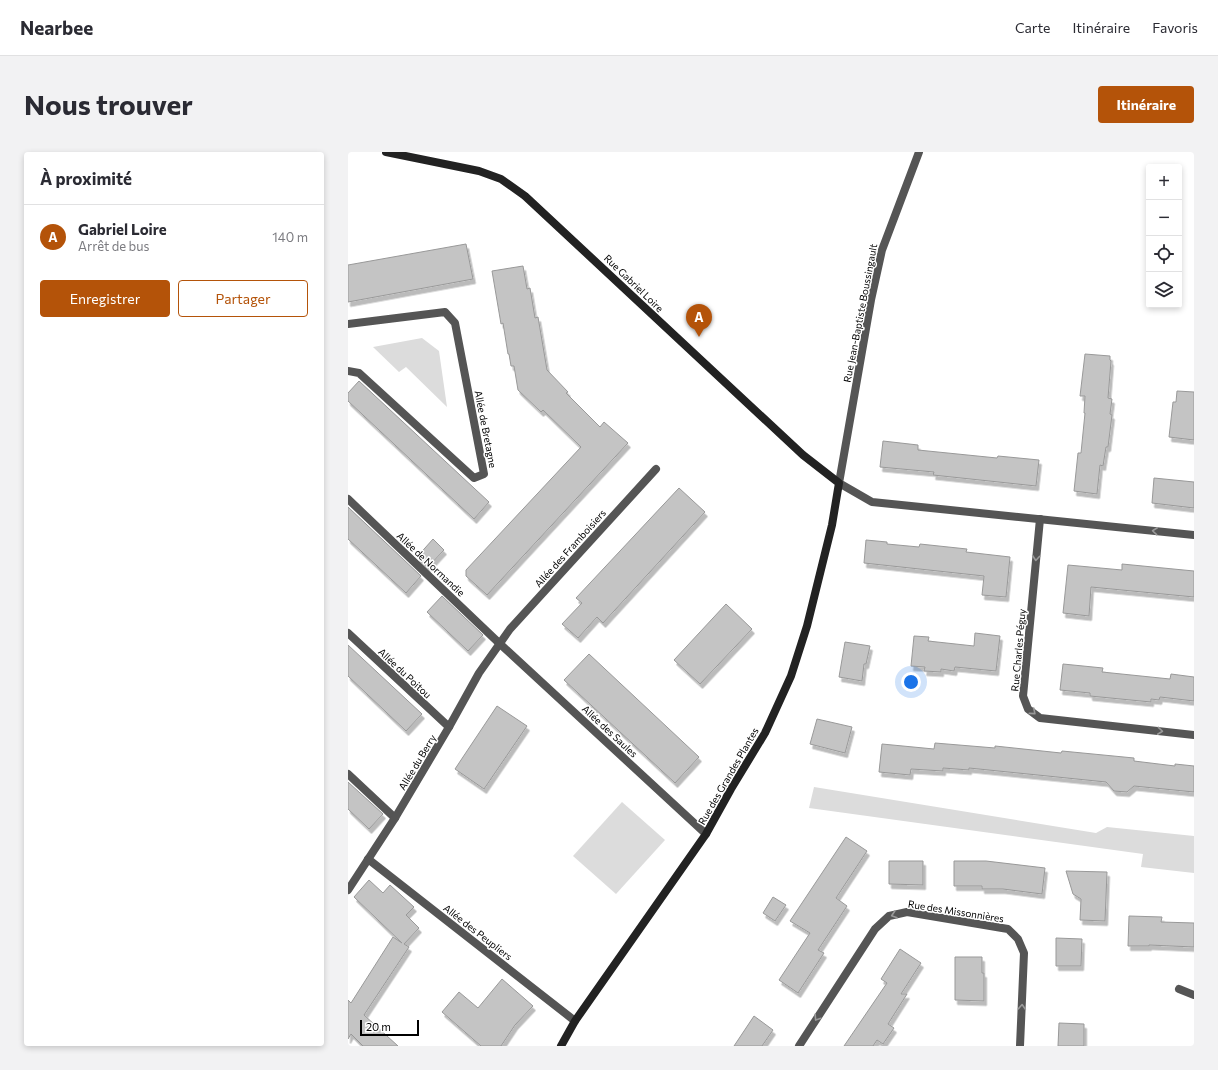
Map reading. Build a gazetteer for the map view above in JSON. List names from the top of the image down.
{
  "streets": {
    "street": [
      "Rue Gabriel Loire",
      "Rue Jean-Baptiste Boussingault",
      "Allée de Bretagne",
      "Allée des Framboisiers",
      "Allée de Normandie",
      "Rue Charles Péguy",
      "Allée du Poitou",
      "Allée des Saules",
      "Allée du Berry",
      "Rue des Grandes Plantes",
      "Rue des Missonnières",
      "Allée des Peupliers"
    ]
  },
  "crossings": [
    ["Rue Gabriel Loire", "Rue Jean-Baptiste Boussingault"],
    ["Rue Gabriel Loire", "Rue des Grandes Plantes"],
    ["Rue Jean-Baptiste Boussingault", "Rue des Grandes Plantes"],
    ["Allée des Framboisiers", "Allée de Normandie"],
    ["Allée des Framboisiers", "Allée des Saules"],
    ["Allée des Framboisiers", "Allée du Berry"],
    ["Allée de Normandie", "Allée des Saules"],
    ["Allée de Normandie", "Allée du Berry"],
    ["Allée du Poitou", "Allée du Berry"],
    ["Allée des Saules", "Allée du Berry"],
    ["Allée des Saules", "Rue des Grandes Plantes"],
    ["Allée du Berry", "Allée des Peupliers"],
    ["Rue des Grandes Plantes", "Allée des Peupliers"]
  ],
  "scale_bar": "20 m",
  "page": {
    "header": "Nearbee",
    "nav": ["Carte", "Itinéraire", "Favoris"],
    "buttons": [
      "Itinéraire",
      ["Enregistrer", "Partager"]
    ],
    "title": "Nous trouver",
    "heading": "À proximité",
    "map_buttons": ["+", "−"],
    "list": [
      {
        "mark": "A",
        "name": "Gabriel Loire",
        "note": "Arrêt de bus",
        "value": "140 m"
      }
    ],
    "pins": "A",
    "scale": "20 m"
  }
}
